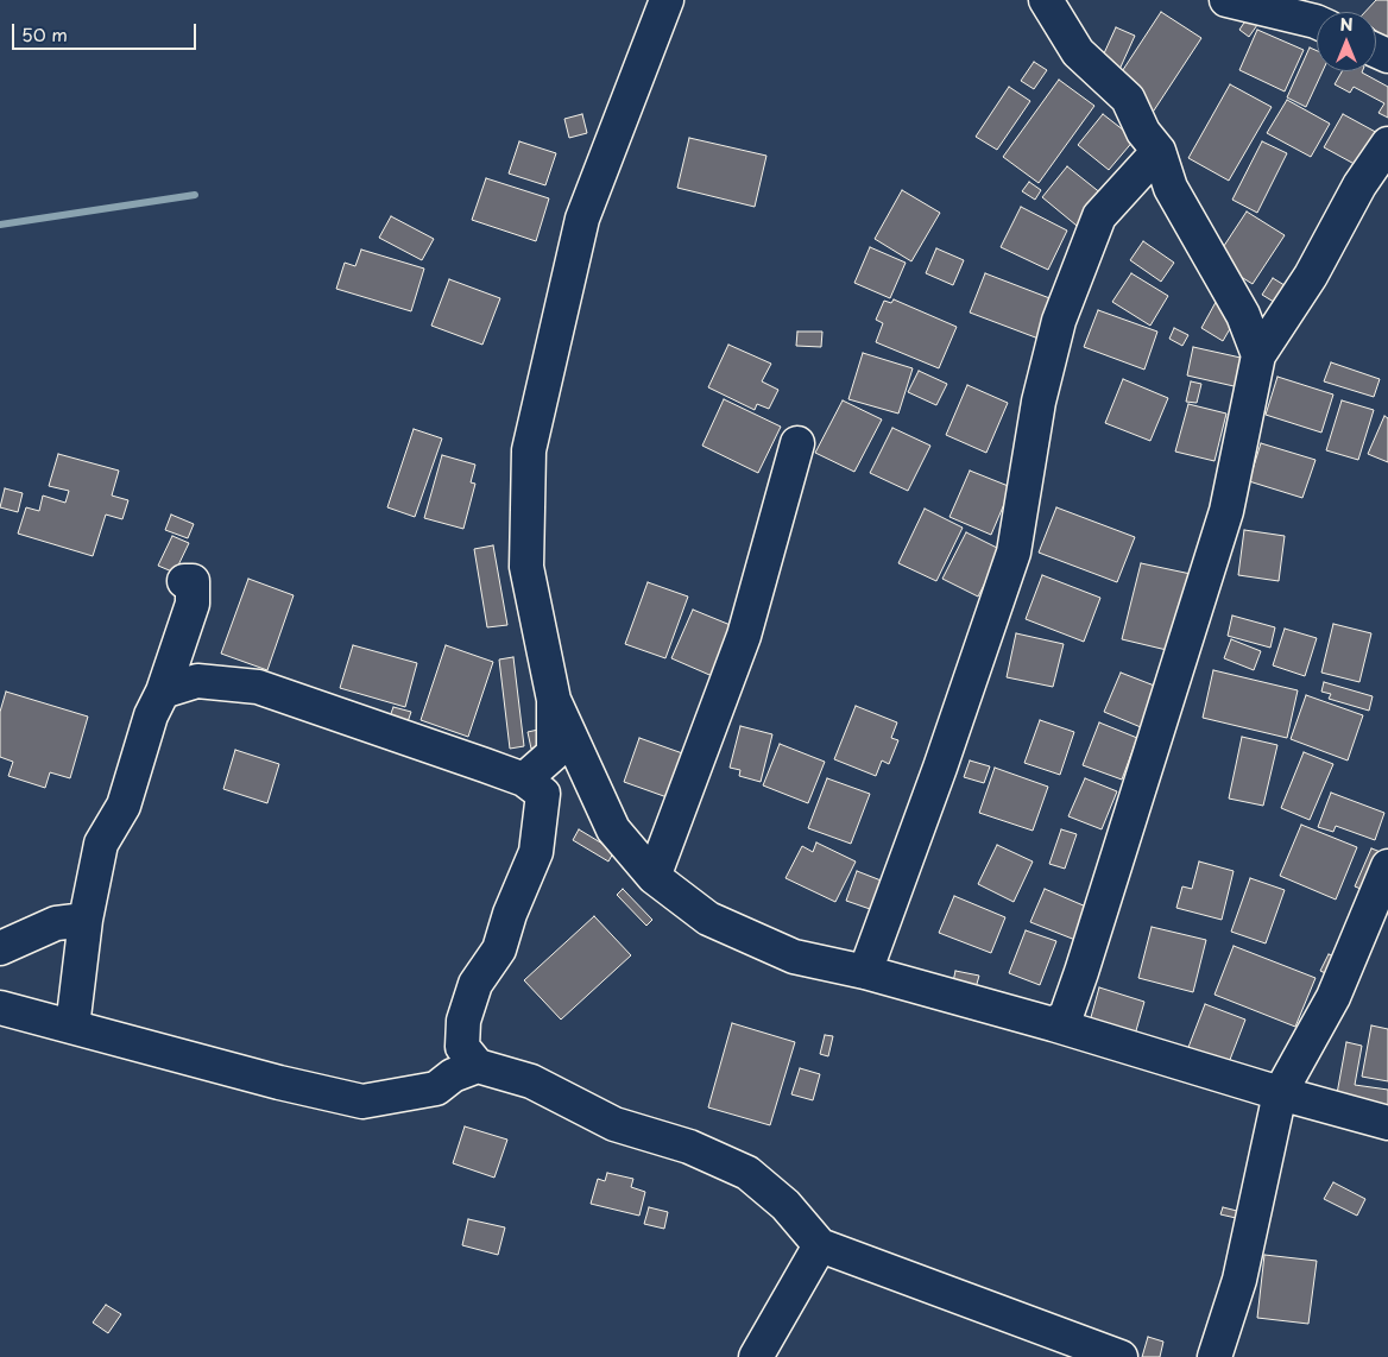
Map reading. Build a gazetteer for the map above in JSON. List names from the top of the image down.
{
  "scale_bar": "50 m",
  "north": "top"
}
